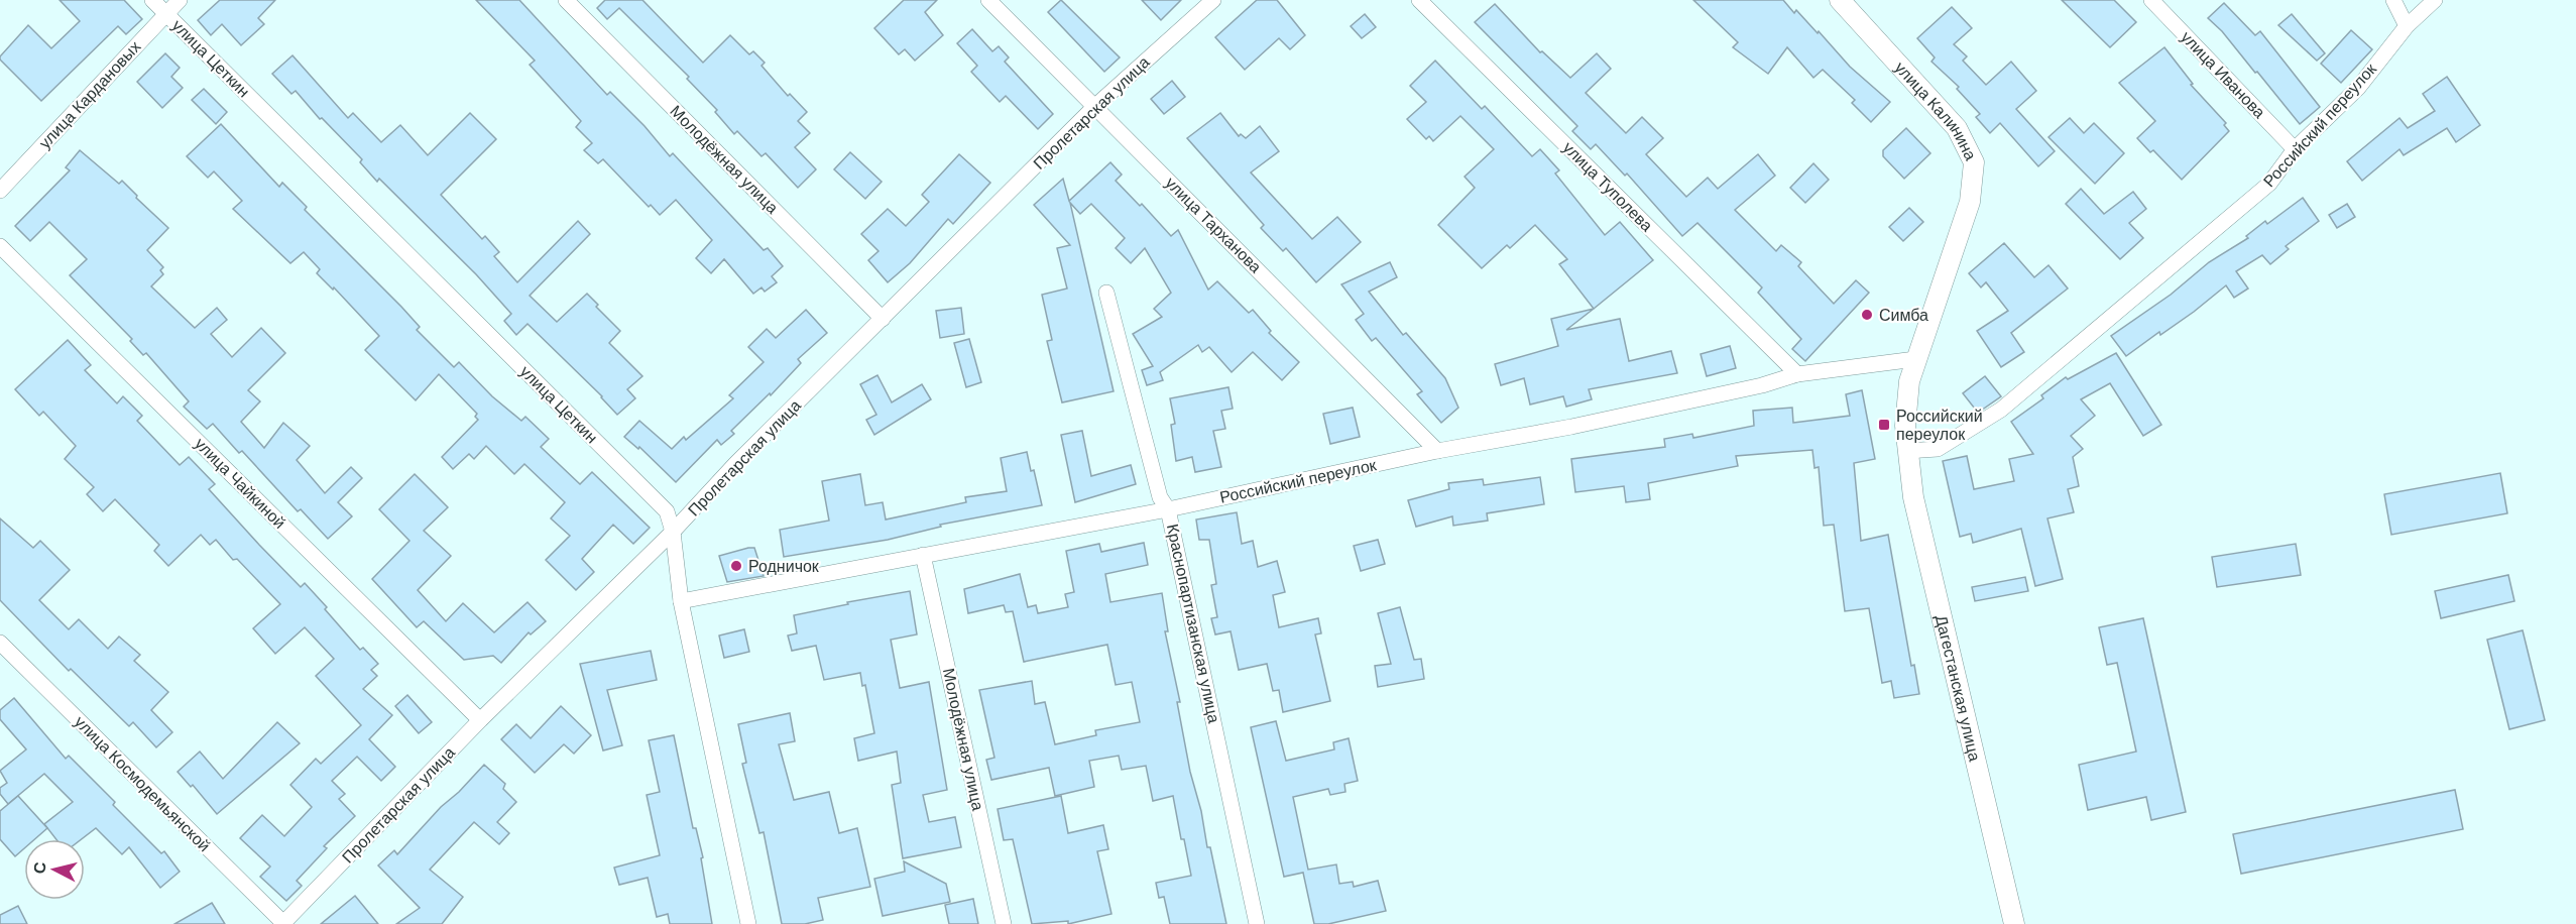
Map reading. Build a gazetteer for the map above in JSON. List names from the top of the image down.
{
  "streets": {
    "street": [
      "улица Цеткин",
      "улица Иванова",
      "улица Кардановых",
      "улица Калинина",
      "Пролетарская улица",
      "Российский переулок",
      "Молодёжная улица",
      "улица Туполева",
      "улица Тарханова",
      "улица Чайкиной",
      "Краснопартизанская улица",
      "Дагестанская улица",
      "улица Космодемьянской"
    ]
  },
  "crossings": [
    ["улица Цеткин", "улица Кардановых"],
    ["улица Цеткин", "Пролетарская улица"],
    ["улица Цеткин", "Российский переулок"],
    ["улица Иванова", "Российский переулок"],
    ["улица Калинина", "Российский переулок"],
    ["улица Калинина", "Дагестанская улица"],
    ["Пролетарская улица", "Молодёжная улица"],
    ["Пролетарская улица", "улица Тарханова"],
    ["Пролетарская улица", "улица Чайкиной"],
    ["Пролетарская улица", "улица Космодемьянской"],
    ["Российский переулок", "Молодёжная улица"],
    ["Российский переулок", "улица Туполева"],
    ["Российский переулок", "улица Тарханова"],
    ["Российский переулок", "Краснопартизанская улица"],
    ["Российский переулок", "Дагестанская улица"]
  ],
  "places": {
    "other": ["Симба", "Родничок"],
    "transit": ["Российский переулок"]
  },
  "north": "left"
}
